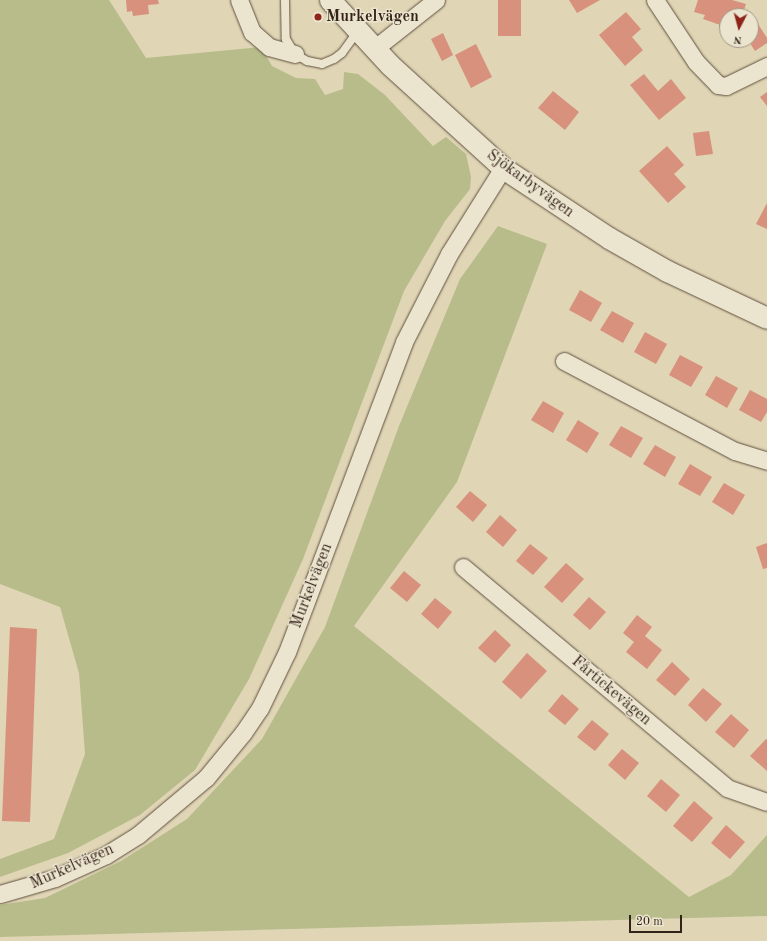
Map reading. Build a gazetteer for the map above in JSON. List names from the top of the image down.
{
  "streets": {
    "street": ["Sjökarbyvägen", "Murkelvägen", "Fårtickevägen"]
  },
  "crossings": [
    ["Sjökarbyvägen", "Murkelvägen"]
  ],
  "places": ["Murkelvägen"],
  "scale_bar": "20 m",
  "north": "bottom"
}
